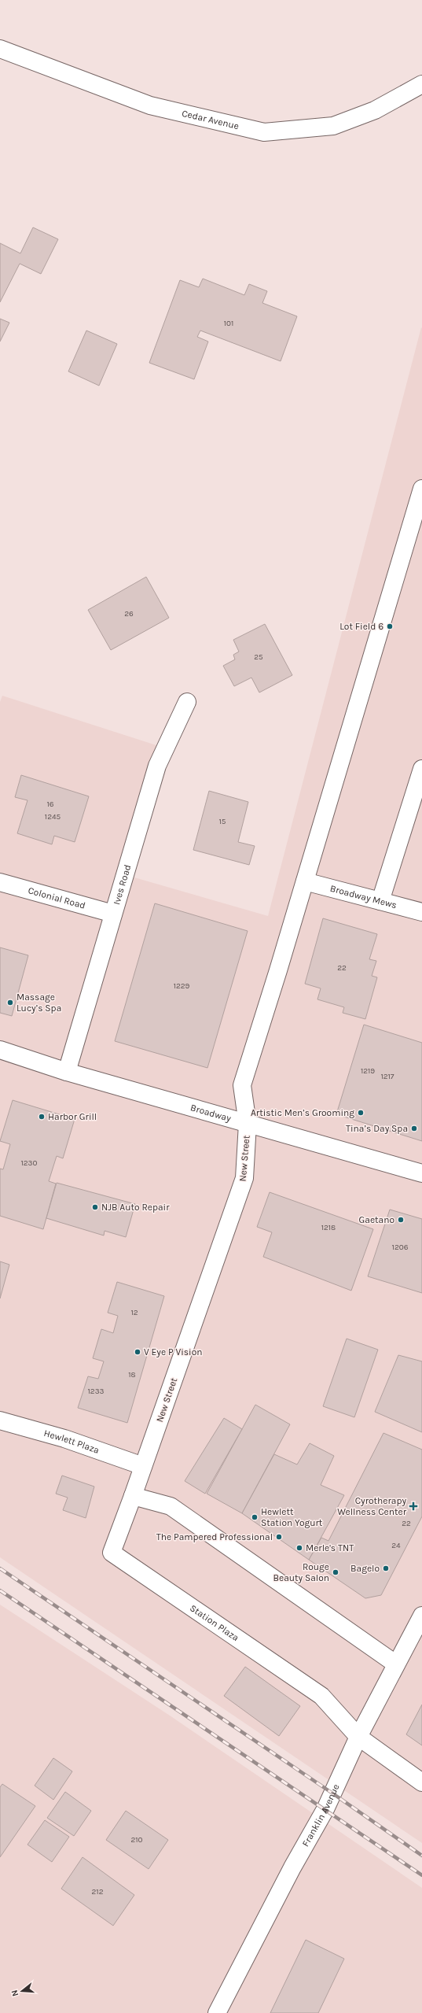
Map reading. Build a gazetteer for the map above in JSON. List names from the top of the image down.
{
  "streets": {
    "street": [
      "Cedar Avenue",
      "Ives Road",
      "Broadway Mews",
      "Colonial Road",
      "Broadway",
      "New Street",
      "Hewlett Plaza",
      "Station Plaza",
      "Franklin Avenue"
    ]
  },
  "crossings": [
    ["Ives Road", "Colonial Road"],
    ["Ives Road", "Broadway"],
    ["Broadway Mews", "New Street"],
    ["Broadway", "New Street"],
    ["New Street", "Hewlett Plaza"],
    ["New Street", "Station Plaza"],
    ["Hewlett Plaza", "Station Plaza"],
    ["Station Plaza", "Franklin Avenue"]
  ],
  "places": {
    "other": [
      "Lot Field 6",
      "Massage Lucy’s Spa",
      "Artistic Men’s Grooming",
      "Harbor Grill",
      "Tina’s Day Spa",
      "NJB Auto Repair",
      "Gaetano",
      "V Eye P Vision",
      "Hewlett Station Yogurt",
      "The Pampered Professional",
      "Merle's TNT",
      "Bagelo",
      "Rouge Beauty Salon"
    ],
    "health": ["Cyrotherapy Wellness Center"]
  },
  "house_numbers": [
    "101",
    "26",
    "25",
    "16",
    "1245",
    "15",
    "22",
    "1229",
    "1219",
    "1217",
    "1230",
    "1218",
    "1206",
    "12",
    "18",
    "1233",
    "22",
    "24",
    "210",
    "212"
  ],
  "north": "left"
}
